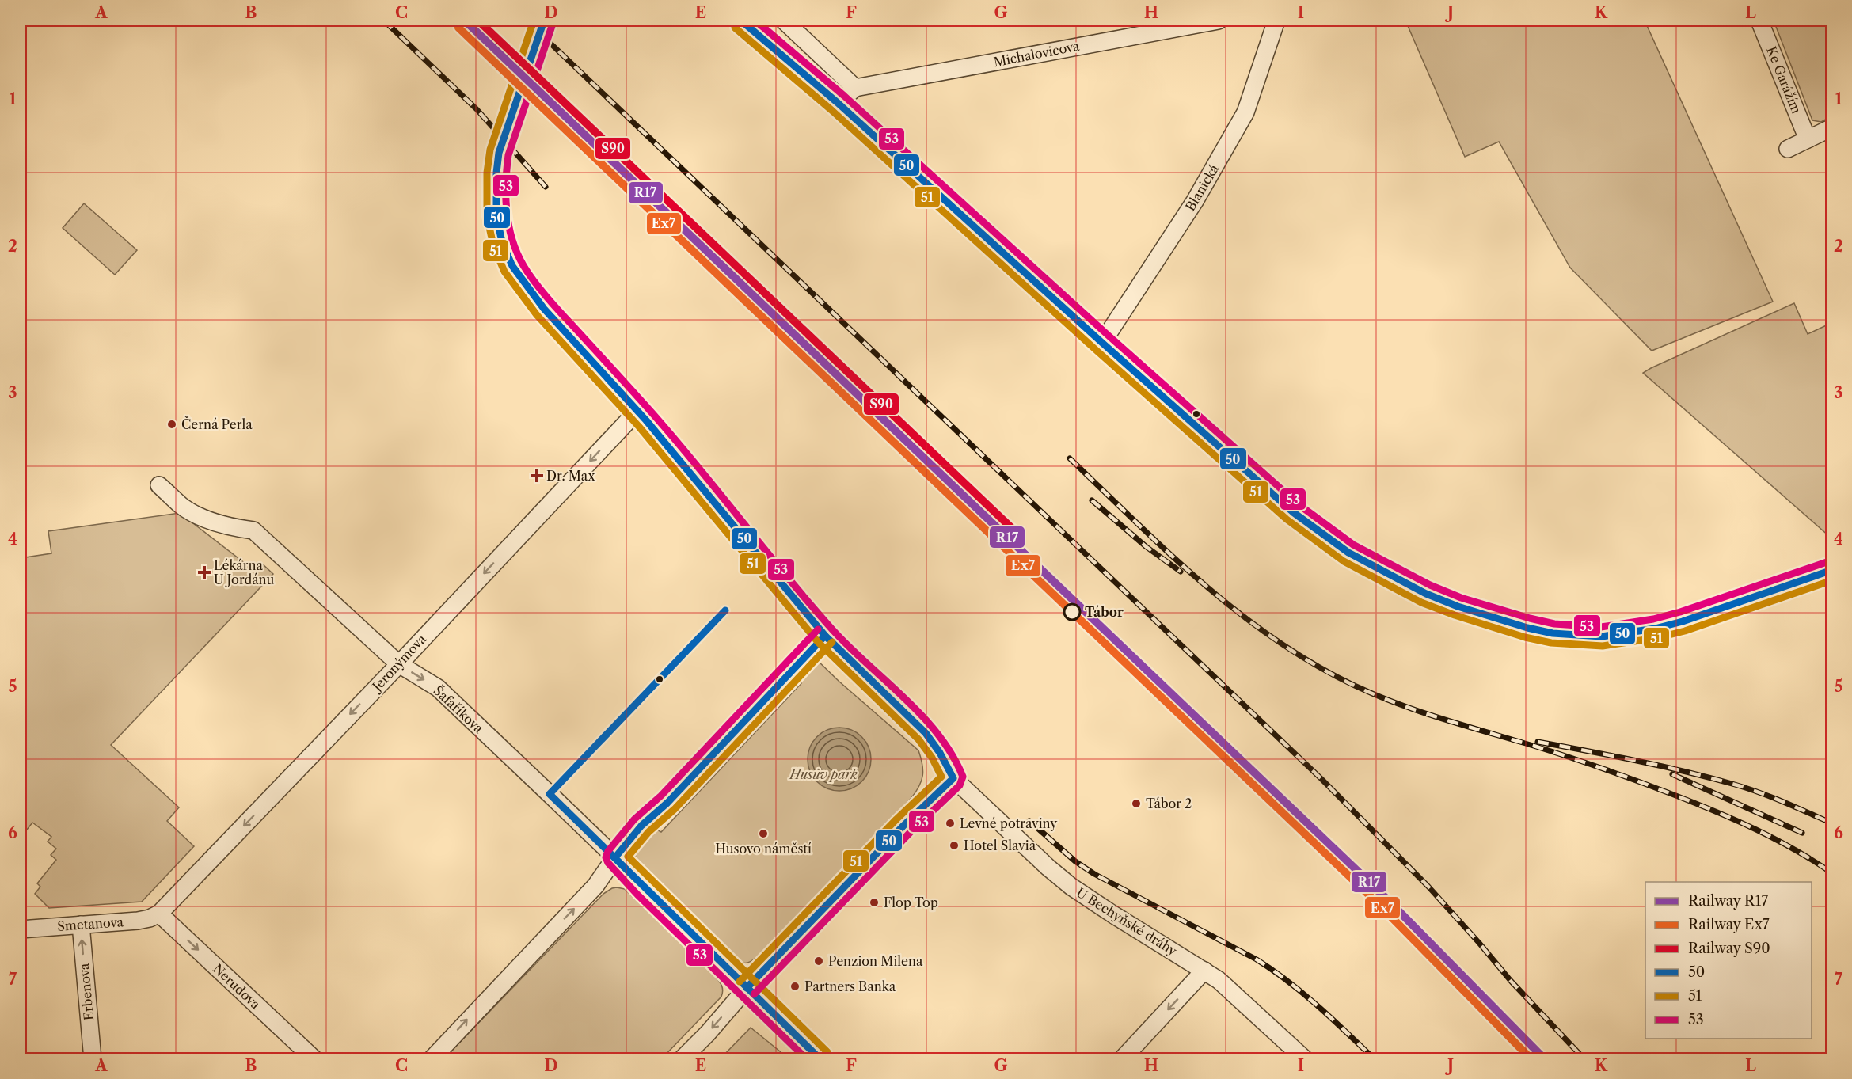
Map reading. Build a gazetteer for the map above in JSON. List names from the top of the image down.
{
  "streets": {
    "street": [
      "Michalovicova",
      "Ke Garážím",
      "Blanická",
      "Jeronýmova",
      "Šafaříkova",
      "U Bechyňské dráhy",
      "Smetanova",
      "Nerudova",
      "Erbenova"
    ]
  },
  "crossings": [
    ["Jeronýmova", "Šafaříkova"],
    ["Jeronýmova", "Smetanova"],
    ["Jeronýmova", "Nerudova"],
    ["Smetanova", "Nerudova"],
    ["Smetanova", "Erbenova"]
  ],
  "one_way": [
    "Jeronýmova",
    "Šafaříkova",
    "Nerudova",
    "Erbenova"
  ],
  "parks": ["Husův park"],
  "places": {
    "other": [
      "Černá Perla",
      "Tábor",
      "Tábor 2",
      "Levné potraviny",
      "Husovo náměstí",
      "Hotel Slavia",
      "Flop Top",
      "Penzion Milena",
      "Partners Banka"
    ],
    "health": ["Dr. Max", "Lékárna U Jordánu"]
  },
  "lines": [
    "rail line R17",
    "rail line S90",
    "transit line 50",
    "transit line 51",
    "transit line 53",
    "rail line Ex7"
  ],
  "legend": [
    "Railway R17",
    "Railway Ex7",
    "Railway S90",
    "50",
    "51",
    "53"
  ],
  "grid": {
    "columns": [
      "A",
      "B",
      "C",
      "D",
      "E",
      "F",
      "G",
      "H",
      "I",
      "J",
      "K",
      "L"
    ],
    "rows": [
      "1",
      "2",
      "3",
      "4",
      "5",
      "6",
      "7"
    ]
  }
}
